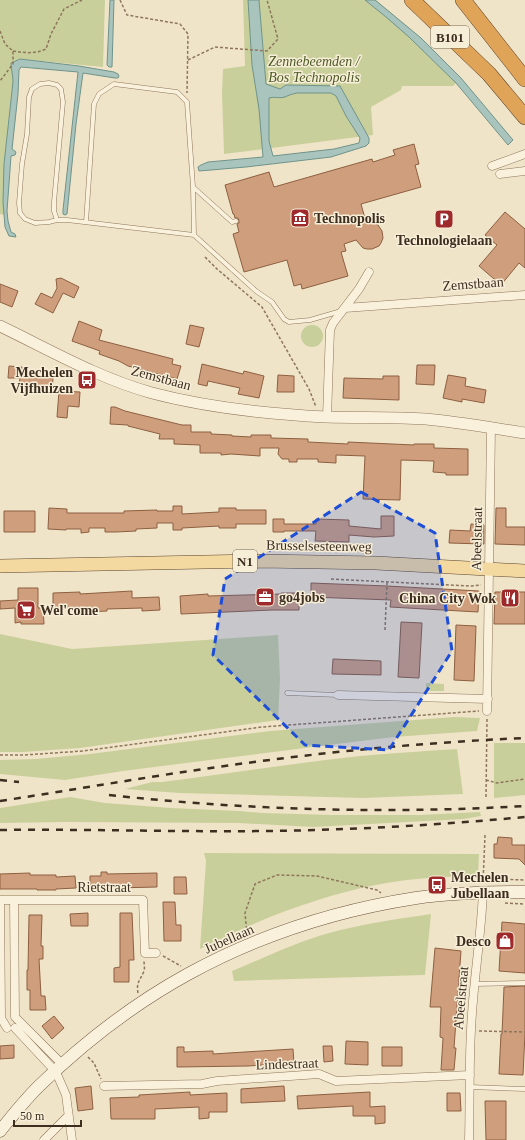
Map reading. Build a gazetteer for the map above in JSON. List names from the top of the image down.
{
  "streets": {
    "highway": ["B101"],
    "main road": ["Brusselsesteenweg", "N1", "Jubellaan"],
    "street": [
      "Zemstbaan",
      "Abeelstraat",
      "Rietstraat",
      "Lindestraat"
    ]
  },
  "crossings": [
    ["Zemstbaan", "Abeelstraat"],
    ["Abeelstraat", "Brusselsesteenweg"],
    ["Abeelstraat", "Jubellaan"],
    ["Abeelstraat", "Lindestraat"]
  ],
  "parks": ["Zennebeemden / Bos Technopolis"],
  "places": {
    "museum": ["Technopolis"],
    "parking": ["Technologielaan"],
    "bus stop": ["Mechelen Vijfhuizen", "Mechelen Jubellaan"],
    "office": ["go4jobs"],
    "restaurant": ["China City Wok"],
    "supermarket": ["Wel'come"],
    "shop": ["Desco"]
  },
  "scale_bar": "50 m"
}
